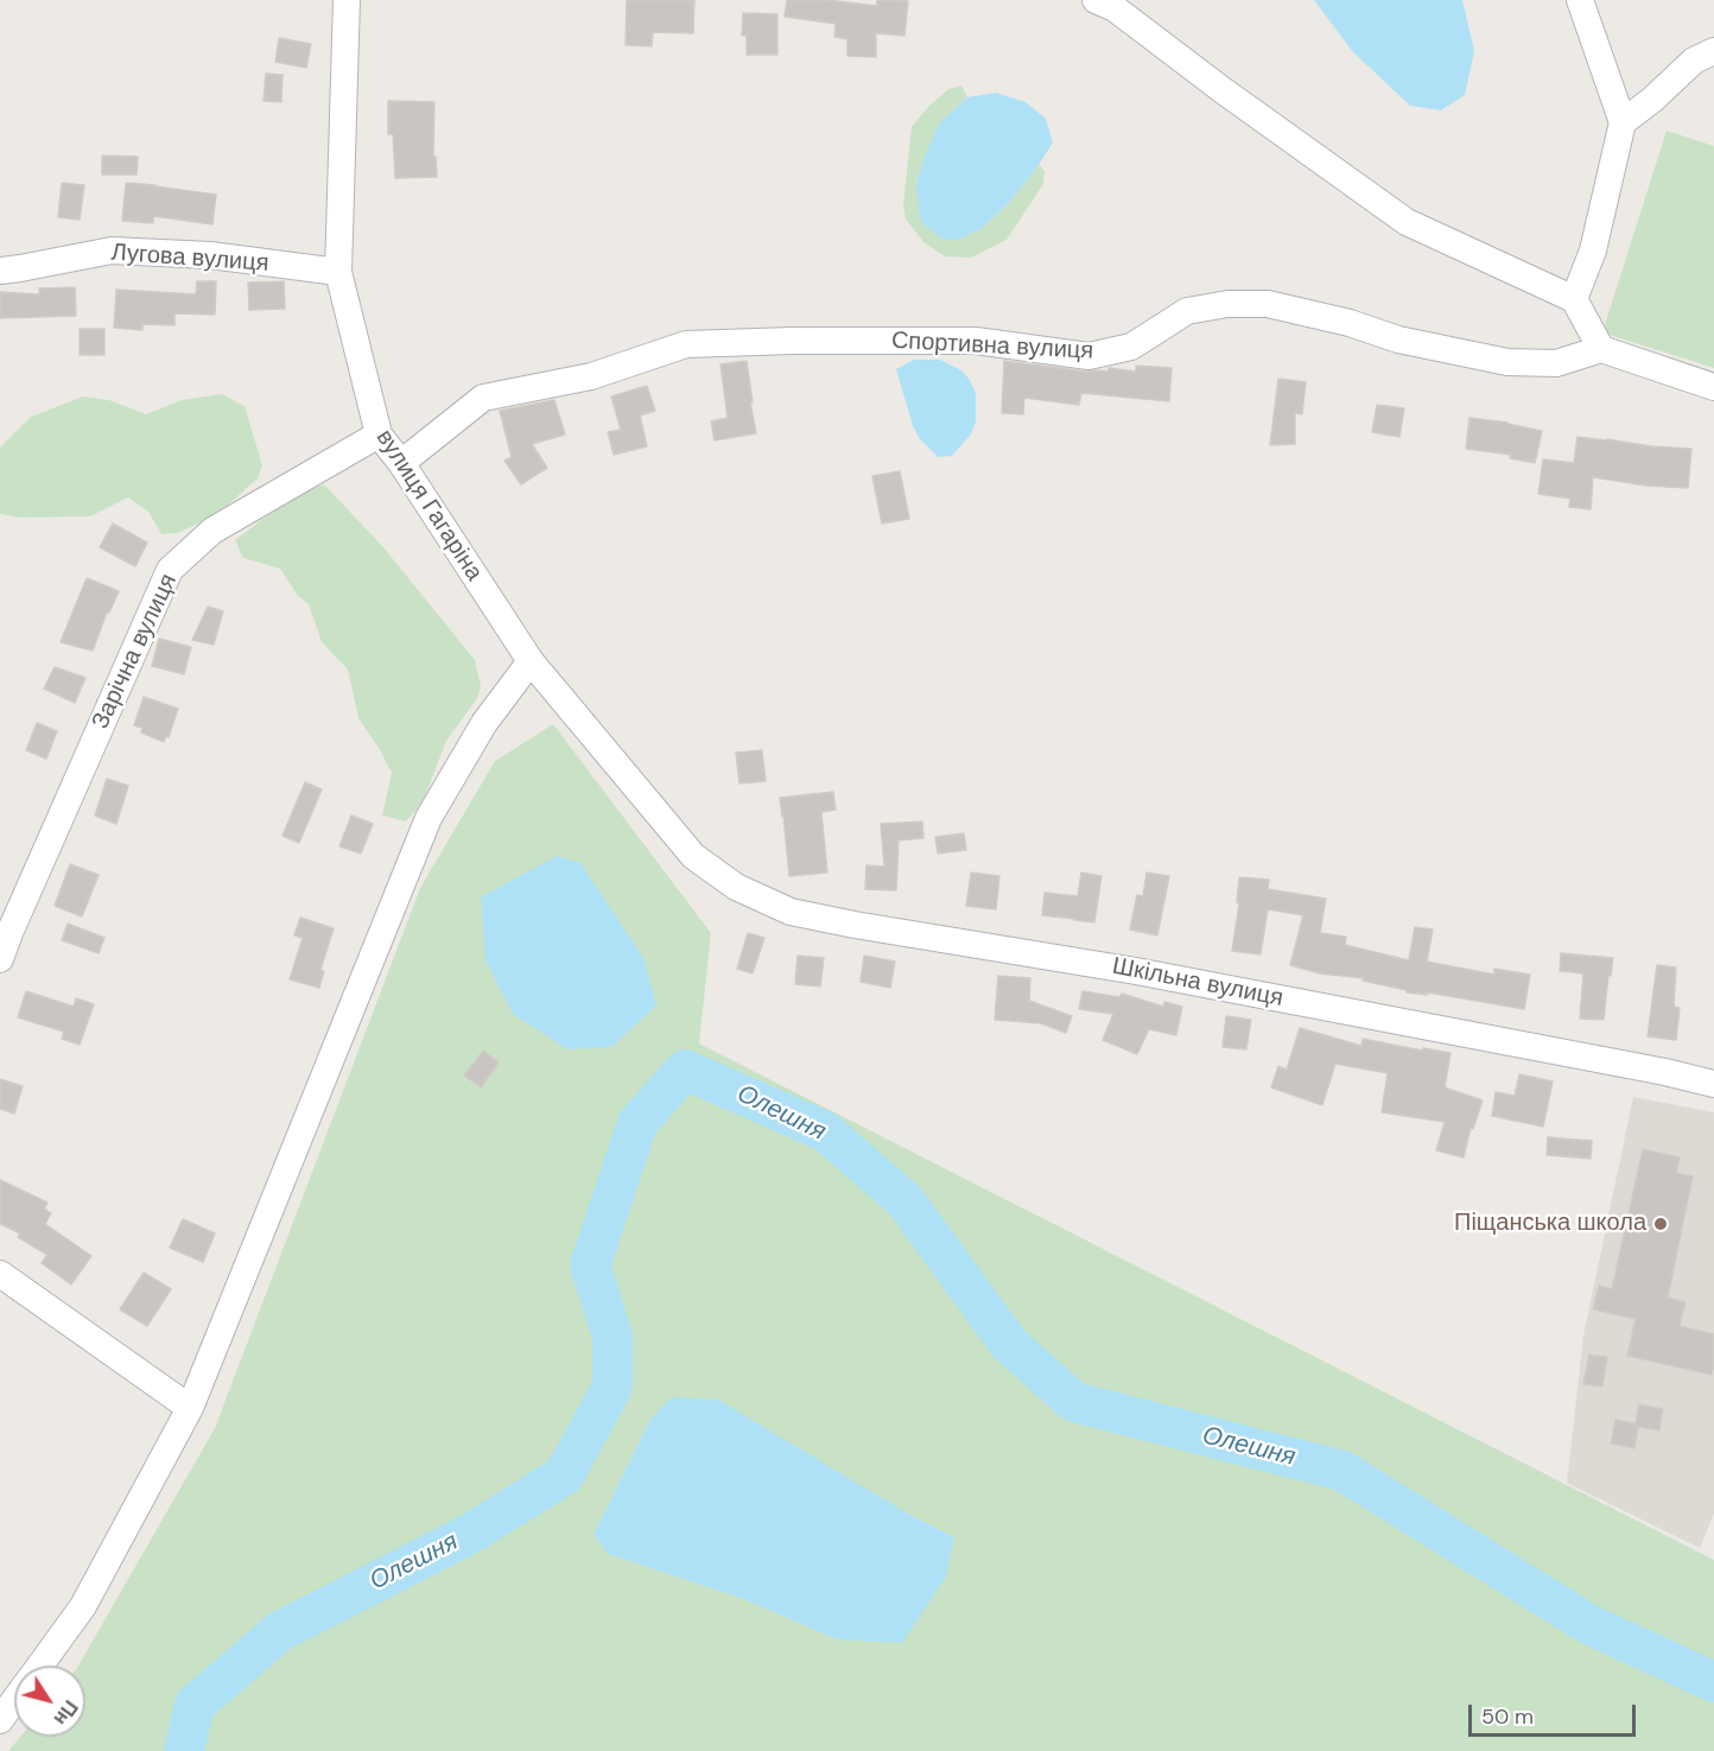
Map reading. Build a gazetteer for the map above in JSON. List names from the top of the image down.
{
  "streets": {
    "street": [
      "Лугова вулиця",
      "Спортивна вулиця",
      "вулиця Гагаріна",
      "Зарічна вулиця",
      "Шкільна вулиця"
    ]
  },
  "crossings": [
    ["Лугова вулиця", "вулиця Гагаріна"],
    ["Спортивна вулиця", "вулиця Гагаріна"],
    ["вулиця Гагаріна", "Зарічна вулиця"],
    ["вулиця Гагаріна", "Шкільна вулиця"]
  ],
  "water": ["Олешня"],
  "places": ["Піщанська школа"],
  "scale_bar": "50 m",
  "north": "bottom right"
}
